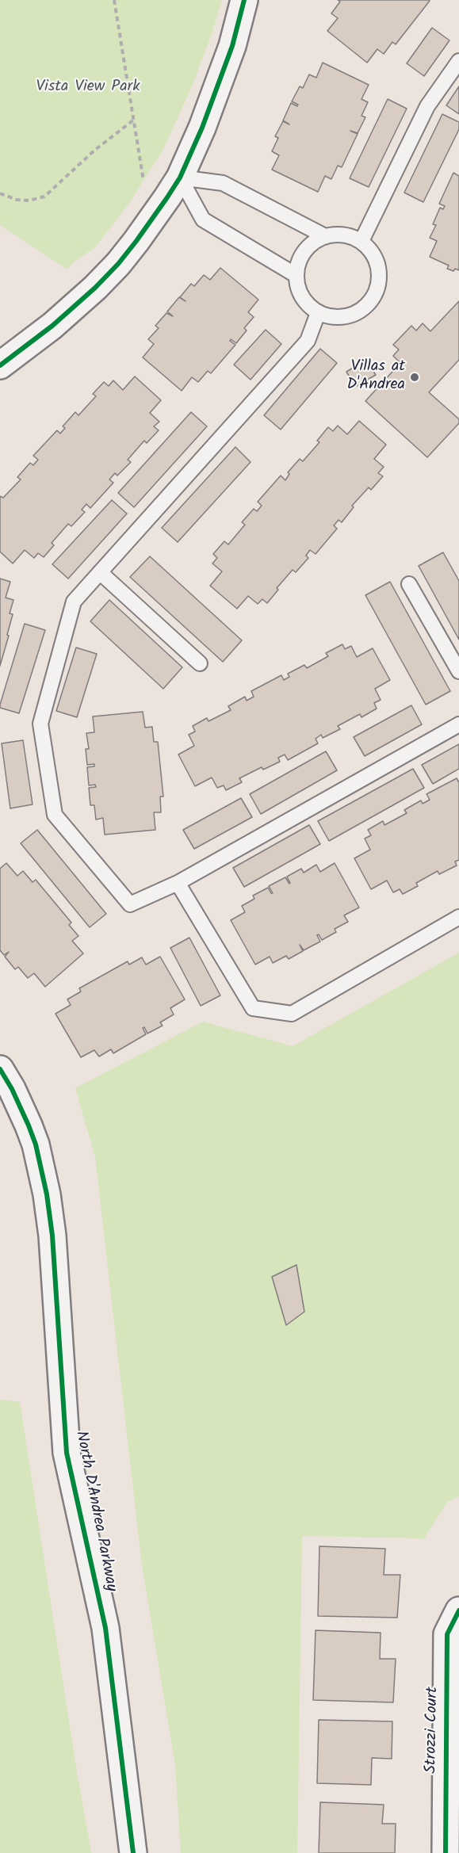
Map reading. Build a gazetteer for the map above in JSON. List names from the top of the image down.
{
  "streets": {
    "street": ["North D'Andrea Parkway", "Strozzi Court"]
  },
  "parks": ["Vista View Park"],
  "places": ["Villas at D'Andrea"]
}
